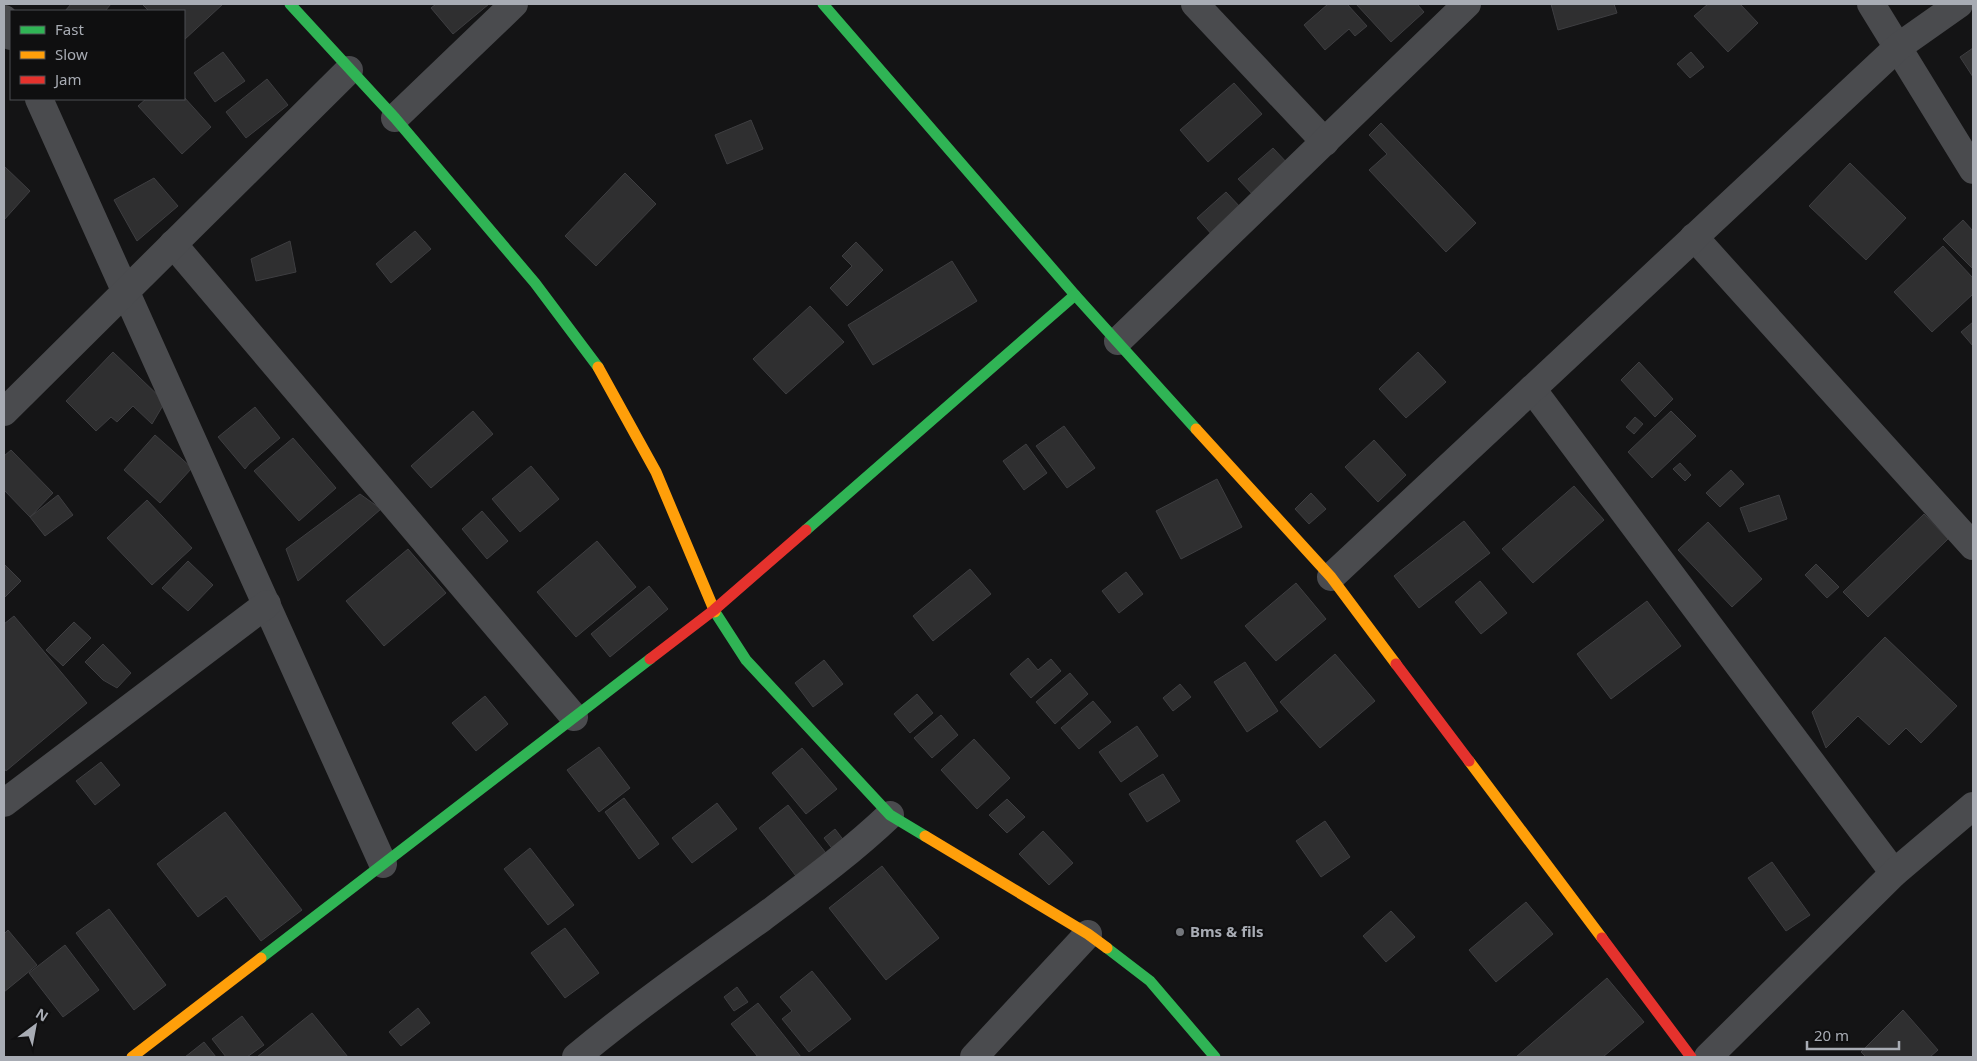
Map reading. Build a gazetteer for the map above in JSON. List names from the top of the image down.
{
  "places": ["Bms & fils"],
  "legend": ["Fast", "Slow", "Jam"],
  "scale_bar": "20 m",
  "north": "top right"
}
